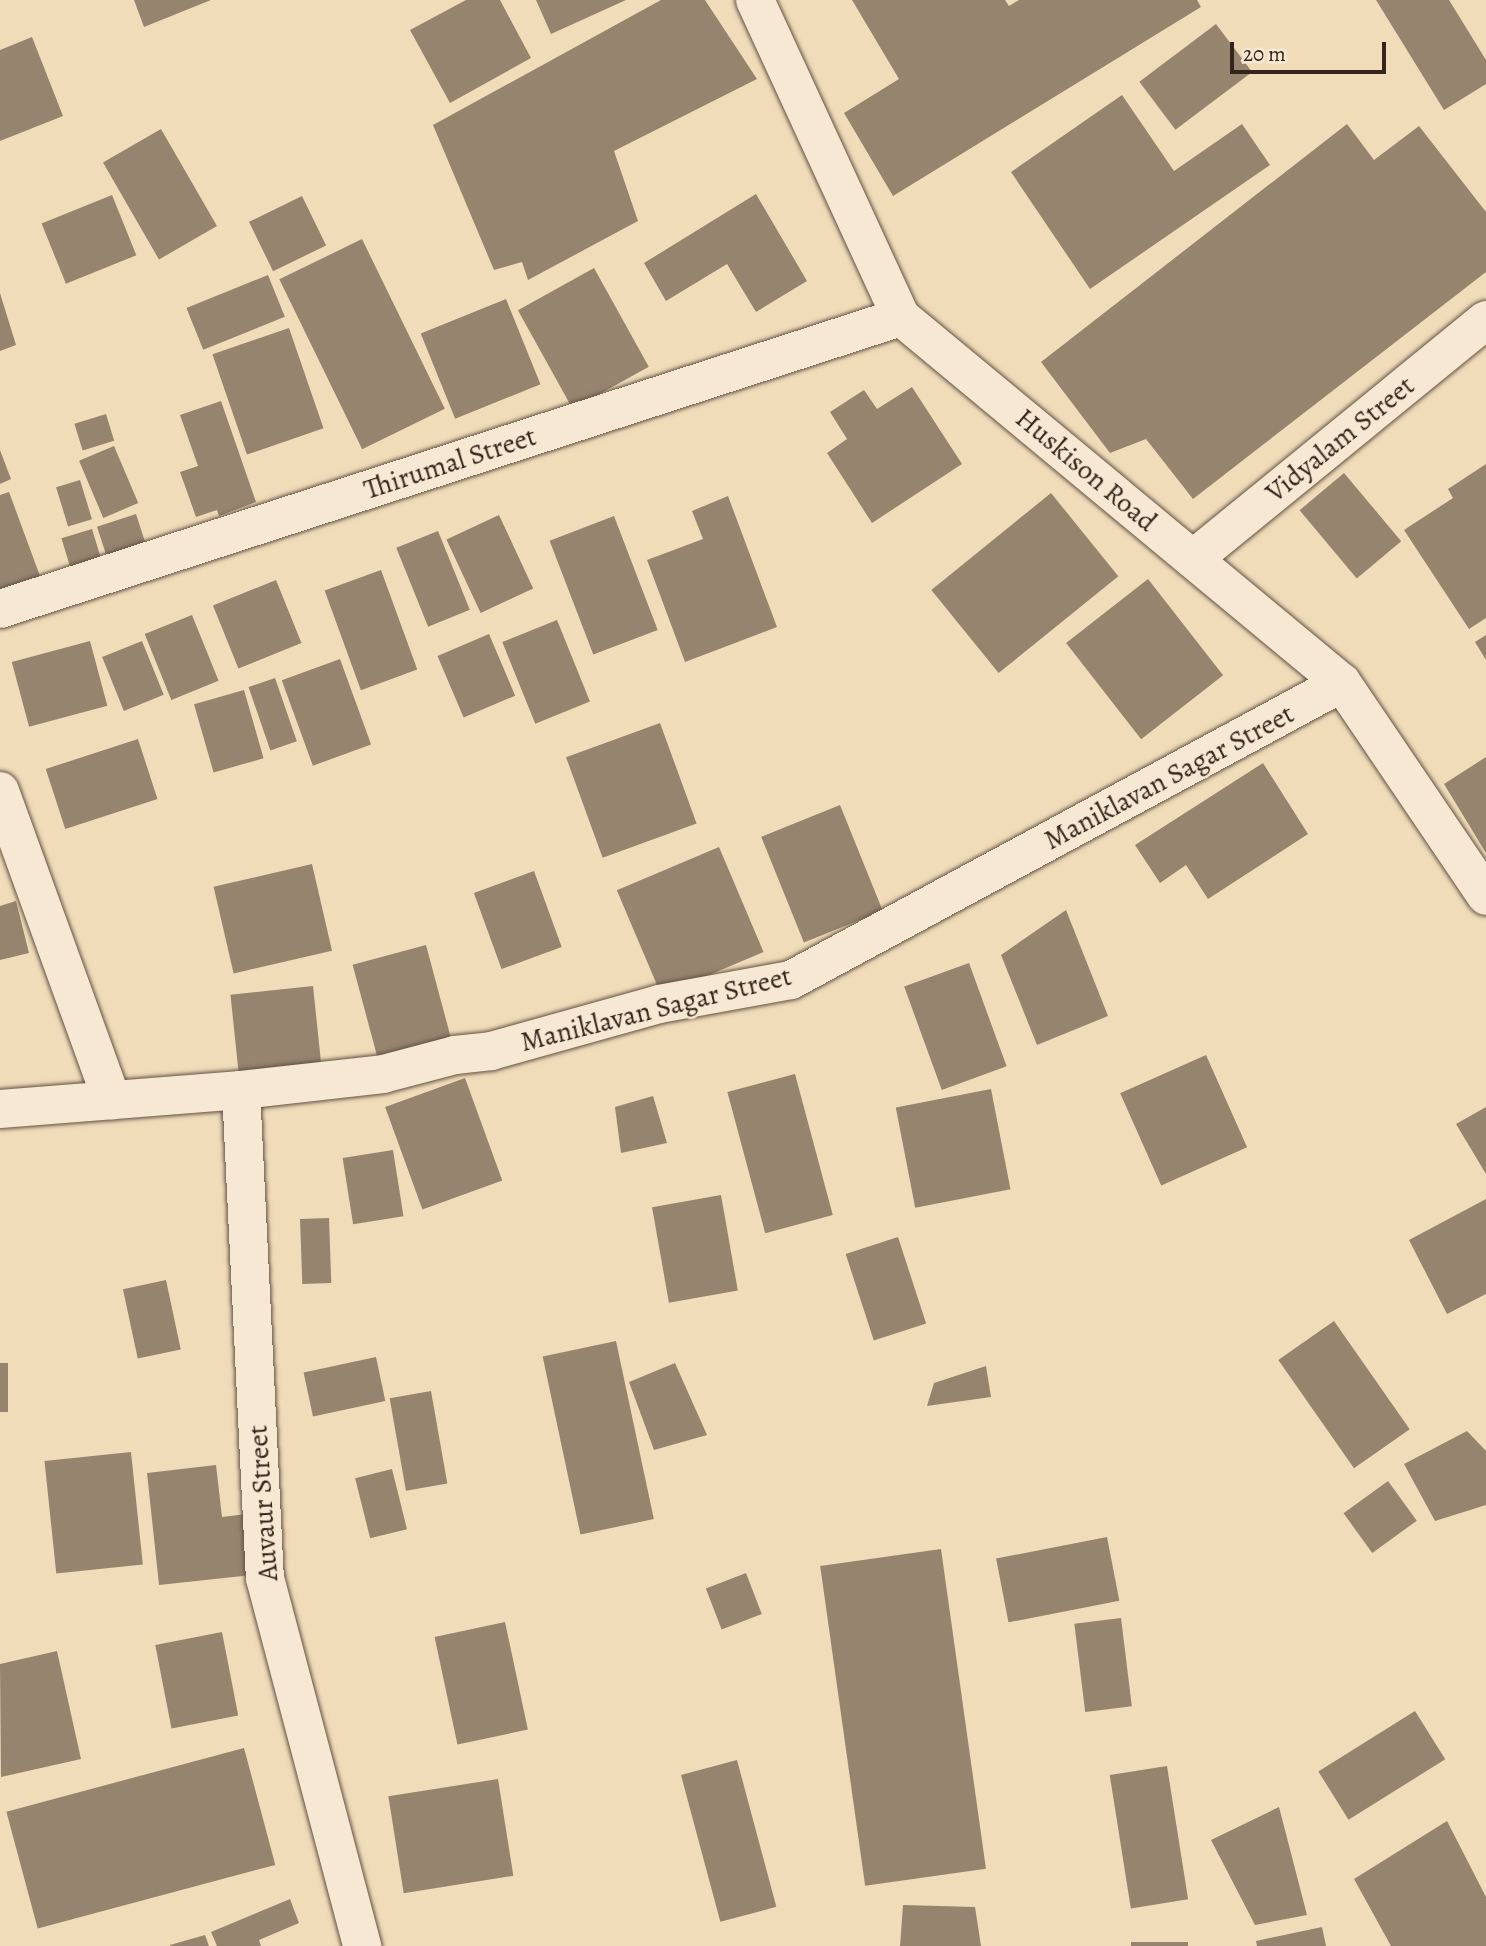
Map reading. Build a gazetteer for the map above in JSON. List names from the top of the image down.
{
  "streets": {
    "street": [
      "Vidyalam Street",
      "Thirumal Street",
      "Huskison Road",
      "Maniklavan Sagar Street",
      "Auvaur Street"
    ]
  },
  "crossings": [
    ["Vidyalam Street", "Huskison Road"],
    ["Thirumal Street", "Huskison Road"],
    ["Huskison Road", "Maniklavan Sagar Street"],
    ["Maniklavan Sagar Street", "Auvaur Street"]
  ],
  "scale_bar": "20 m"
}
